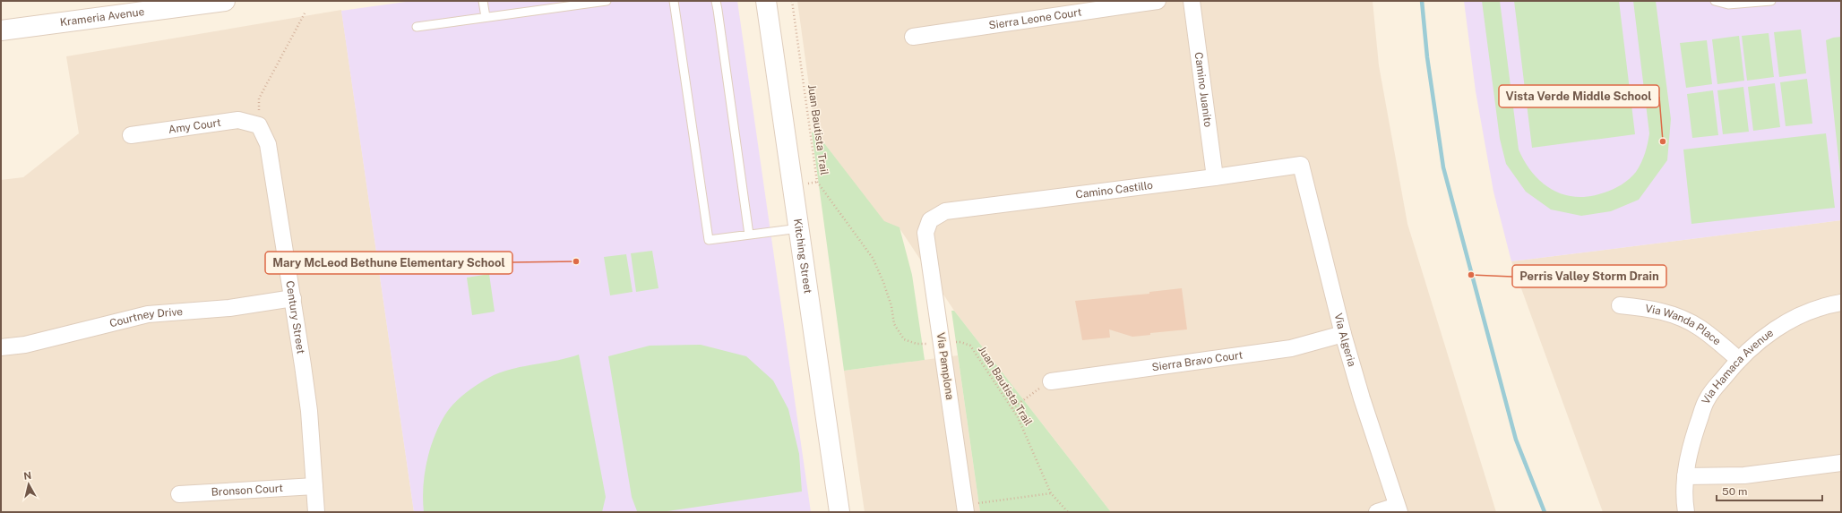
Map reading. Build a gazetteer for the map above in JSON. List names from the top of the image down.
{
  "streets": {
    "street": [
      "Krameria Avenue",
      "Sierra Leone Court",
      "Camino Juanito",
      "Amy Court",
      "Camino Castillo",
      "Kitching Street",
      "Century Street",
      "Courtney Drive",
      "Via Wanda Place",
      "Via Algeria",
      "Sierra Bravo Court",
      "Via Pamplona",
      "Via Hamaca Avenue",
      "Bronson Court"
    ],
    "path": ["Juan Bautista Trail"]
  },
  "crossings": [
    ["Camino Juanito", "Camino Castillo"],
    ["Amy Court", "Century Street"],
    ["Juan Bautista Trail", "Via Pamplona"],
    ["Camino Castillo", "Via Algeria"],
    ["Camino Castillo", "Via Pamplona"],
    ["Century Street", "Courtney Drive"],
    ["Century Street", "Bronson Court"],
    ["Via Wanda Place", "Via Hamaca Avenue"],
    ["Via Algeria", "Sierra Bravo Court"]
  ],
  "places": ["Vista Verde Middle School", "Mary McLeod Bethune Elementary School", "Perris Valley Storm Drain"],
  "scale_bar": "50 m",
  "north": "top"
}
